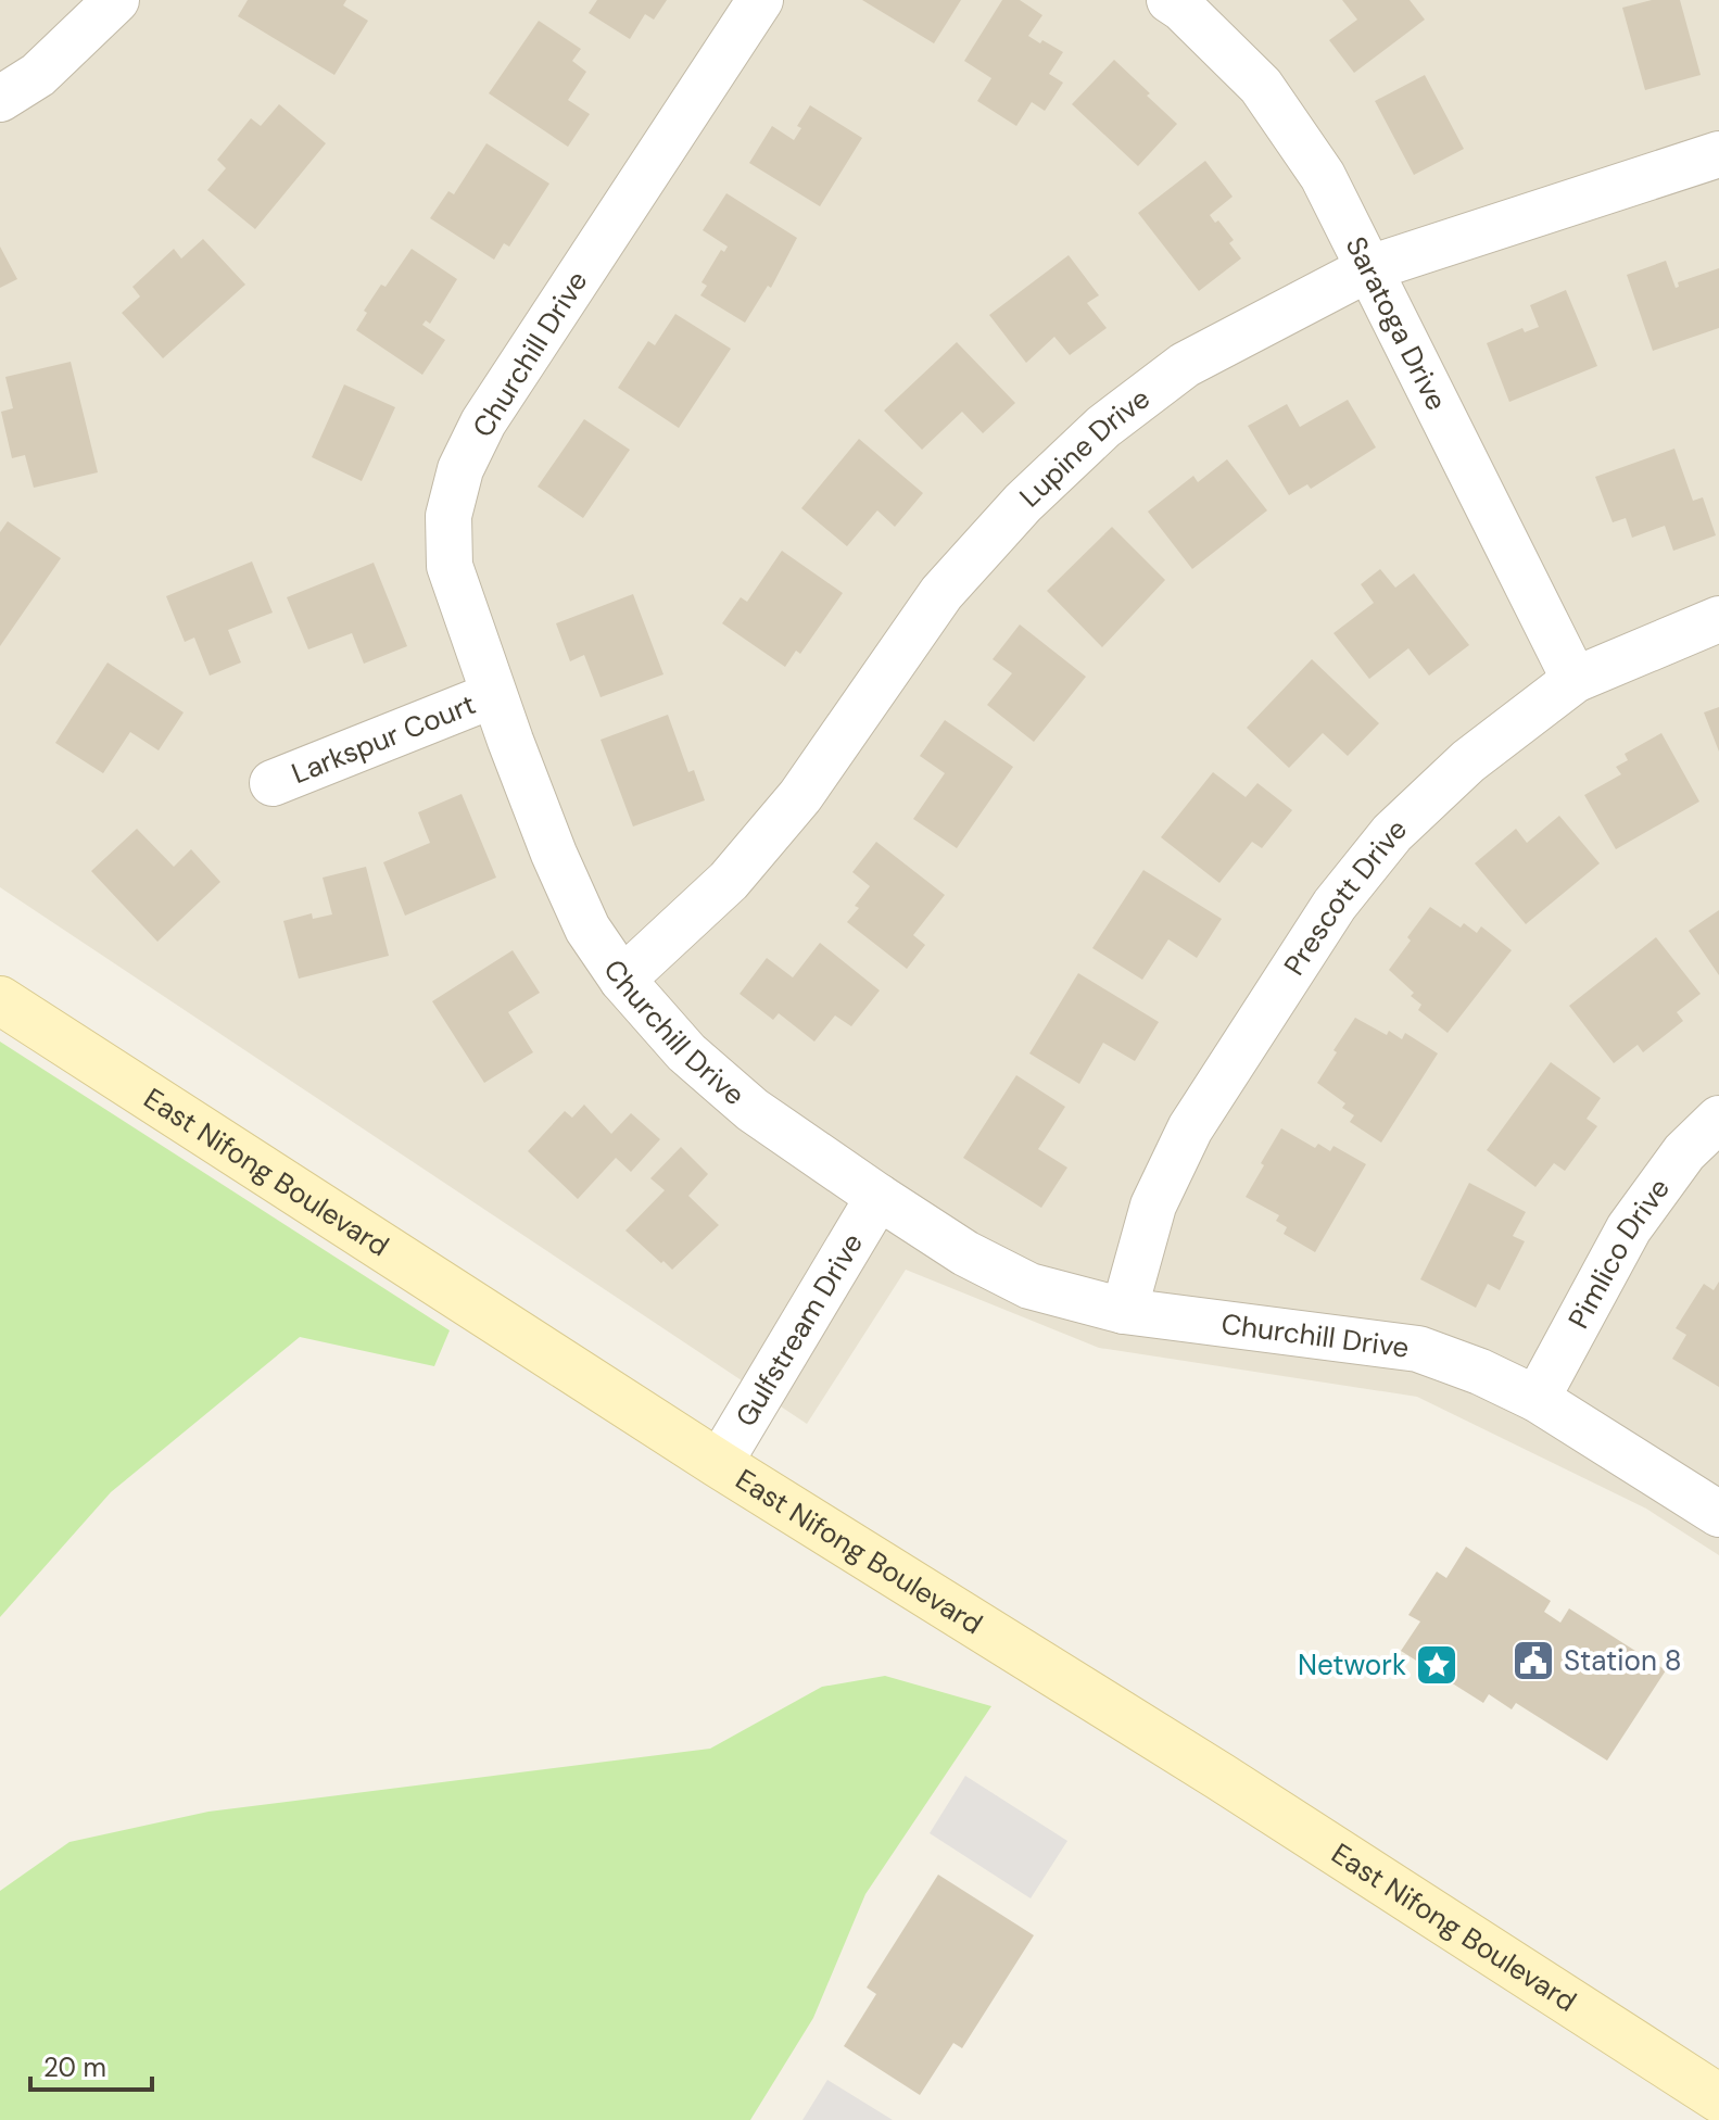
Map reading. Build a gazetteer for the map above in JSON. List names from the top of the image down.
{
  "streets": {
    "street": [
      "Saratoga Drive",
      "Churchill Drive",
      "Lupine Drive",
      "Larkspur Court",
      "Prescott Drive",
      "East Nifong Boulevard",
      "Pimlico Drive",
      "Gulfstream Drive"
    ]
  },
  "crossings": [
    ["Saratoga Drive", "Lupine Drive"],
    ["Saratoga Drive", "Prescott Drive"],
    ["Churchill Drive", "Lupine Drive"],
    ["Churchill Drive", "Larkspur Court"],
    ["Churchill Drive", "Prescott Drive"],
    ["Churchill Drive", "Pimlico Drive"],
    ["Churchill Drive", "Gulfstream Drive"],
    ["East Nifong Boulevard", "Gulfstream Drive"]
  ],
  "places": {
    "public building": ["Station 8"],
    "place": ["Network"]
  },
  "scale_bar": "20 m"
}
